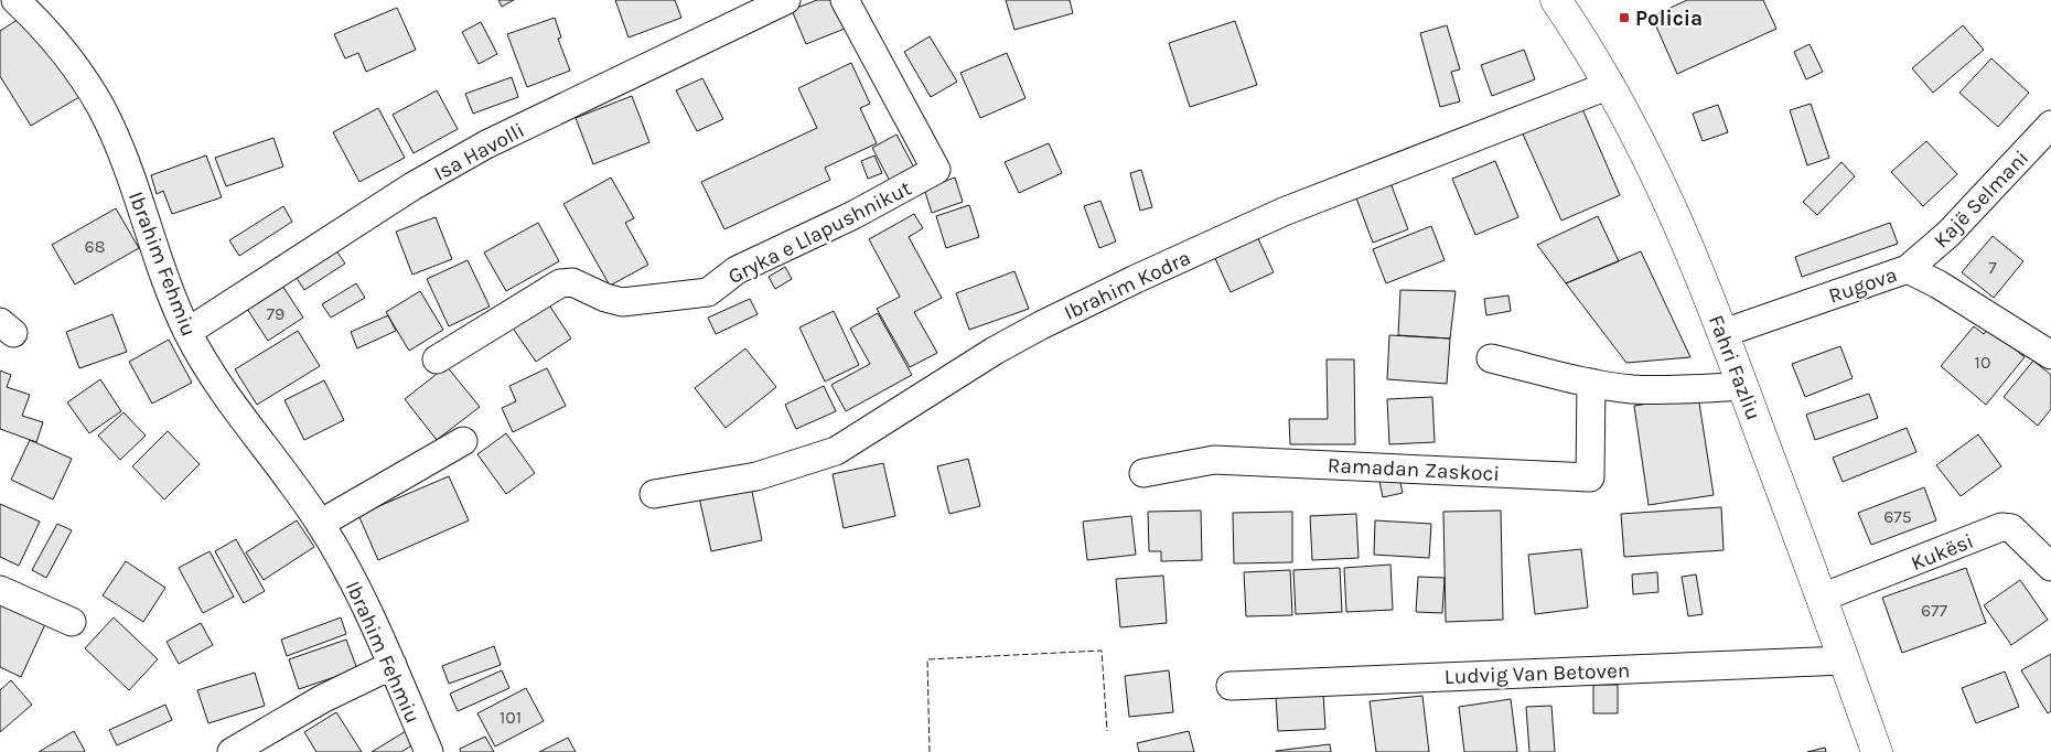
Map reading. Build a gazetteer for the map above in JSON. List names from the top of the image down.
{
  "streets": {
    "main road": ["Fahri Fazliu"],
    "street": [
      "Isa Havolli",
      "Kajë Selmani",
      "Gryka e Llapushnikut",
      "Ibrahim Fehmiu",
      "Ibrahim Kodra",
      "Rugova",
      "Ramadan Zaskoci",
      "Kukësi",
      "Ludvig Van Betoven"
    ]
  },
  "crossings": [
    ["Isa Havolli", "Ibrahim Fehmiu"],
    ["Kajë Selmani", "Rugova"],
    ["Ibrahim Kodra", "Fahri Fazliu"],
    ["Rugova", "Fahri Fazliu"],
    ["Fahri Fazliu", "Kukësi"],
    ["Fahri Fazliu", "Ludvig Van Betoven"]
  ],
  "places": {
    "transit": ["Policia"]
  },
  "house_numbers": [
    "68",
    "7",
    "79",
    "10",
    "675",
    "677",
    "101"
  ]
}
